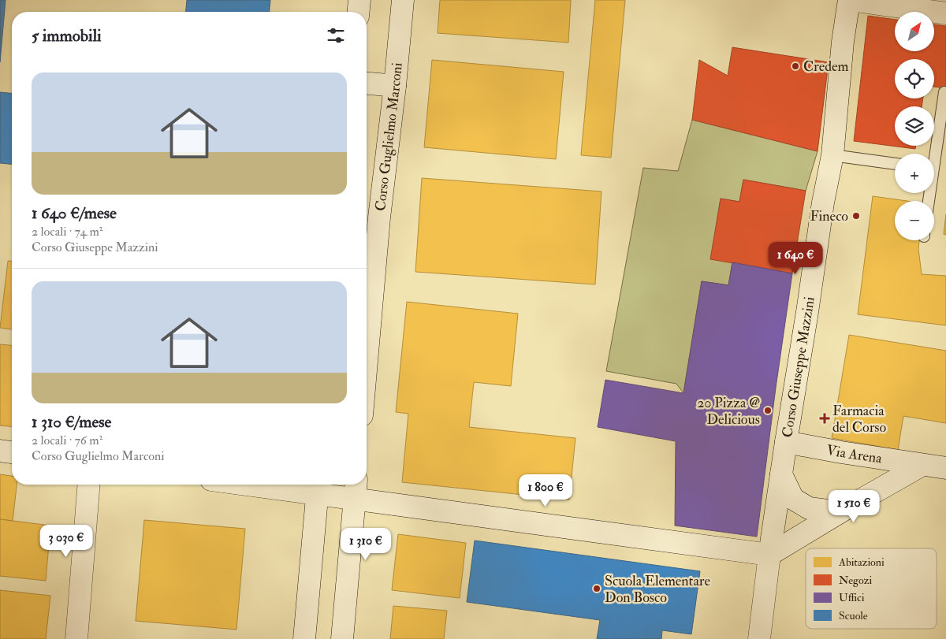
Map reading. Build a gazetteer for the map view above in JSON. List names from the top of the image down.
{
  "streets": {
    "street": ["Corso Guglielmo Marconi", "Corso Giuseppe Mazzini", "Via Arena"]
  },
  "crossings": [
    ["Corso Giuseppe Mazzini", "Via Arena"]
  ],
  "places": {
    "other": [
      "Credem",
      "Fineco",
      "20 Pizza @ Delicious",
      "Scuola Elementare Don Bosco"
    ],
    "health": ["Farmacia del Corso"]
  },
  "legend": [
    "Abitazioni",
    "Negozi",
    "Uffici",
    "Scuole"
  ],
  "north": "top right",
  "page": {
    "map_buttons": ["+", "−"],
    "heading": "5 immobili",
    "list": [
      {
        "name": "1 640 €/mese",
        "note": "2 locali · 74 m² · Corso Giuseppe Mazzini"
      },
      {
        "name": "1 310 €/mese",
        "note": "2 locali · 76 m² · Corso Guglielmo Marconi"
      }
    ],
    "price": [
      "1 640 €",
      "1 800 €",
      "1 510 €",
      "3 030 €",
      "1 310 €"
    ]
  }
}
